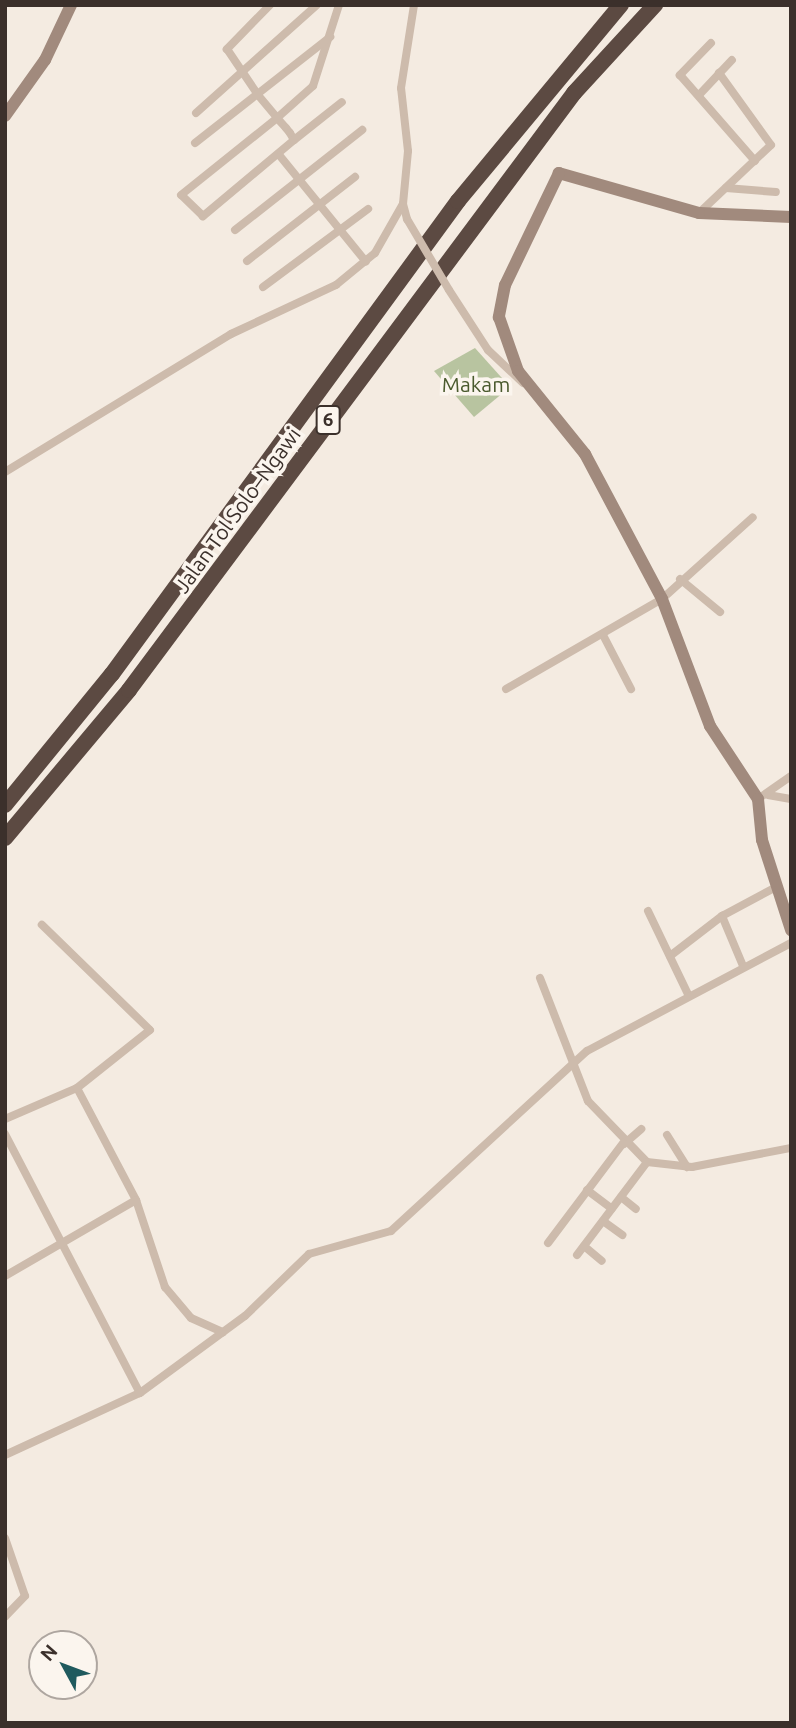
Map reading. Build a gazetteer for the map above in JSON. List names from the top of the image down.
{
  "streets": {
    "highway": ["6", "Jalan Tol Solo–Ngawi"]
  },
  "parks": ["Makam"],
  "north": "top left"
}
